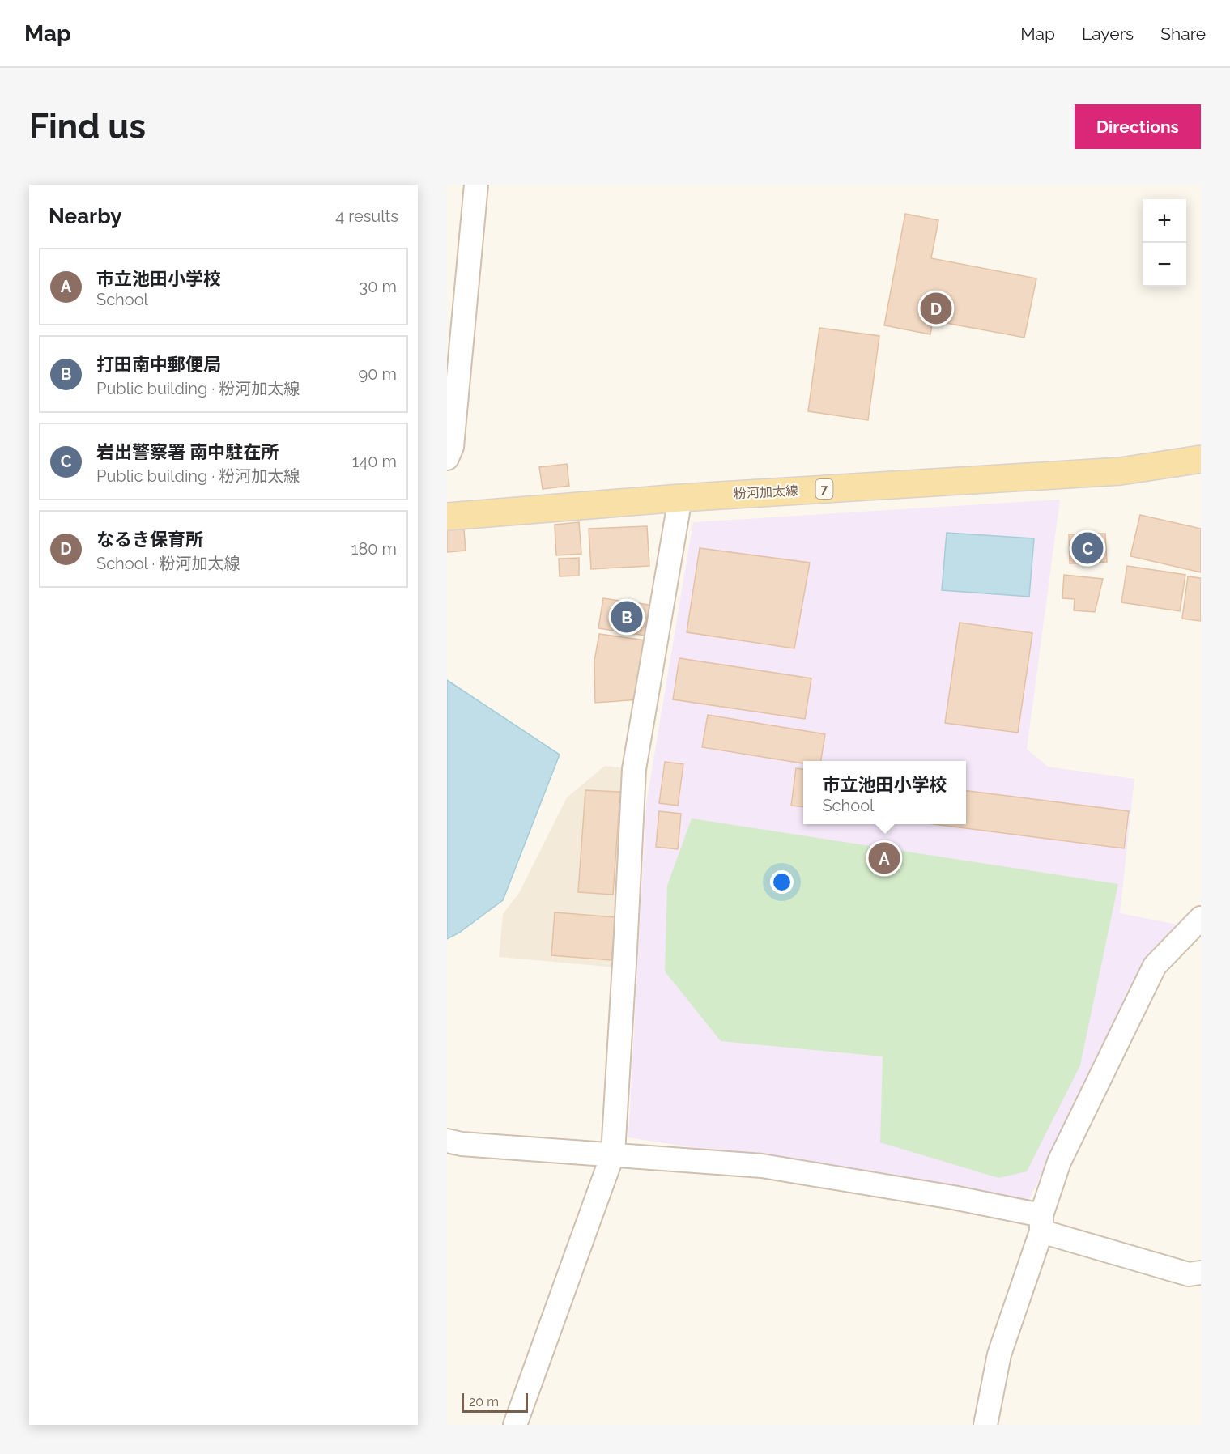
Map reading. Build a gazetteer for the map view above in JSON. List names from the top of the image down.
{
  "streets": {
    "main road": ["7", "粉河加太線"]
  },
  "scale_bar": "20 m",
  "page": {
    "header": "Map",
    "nav": ["Map", "Layers", "Share"],
    "buttons": "Directions",
    "title": "Find us",
    "heading": ["Nearby", "4 results"],
    "map_buttons": ["+", "−"],
    "list": [
      {
        "mark": "A",
        "name": "市立池田小学校",
        "note": "School",
        "value": "30 m"
      },
      {
        "mark": "B",
        "name": "打田南中郵便局",
        "note": "Public building · 粉河加太線",
        "value": "90 m"
      },
      {
        "mark": "C",
        "name": "岩出警察署 南中駐在所",
        "note": "Public building · 粉河加太線",
        "value": "140 m"
      },
      {
        "mark": "D",
        "name": "なるき保育所",
        "note": "School · 粉河加太線",
        "value": "180 m"
      }
    ],
    "pins": [
      "D",
      "C",
      "B",
      "A"
    ],
    "popup": ["市立池田小学校", "School"],
    "scale": "20 m"
  }
}
